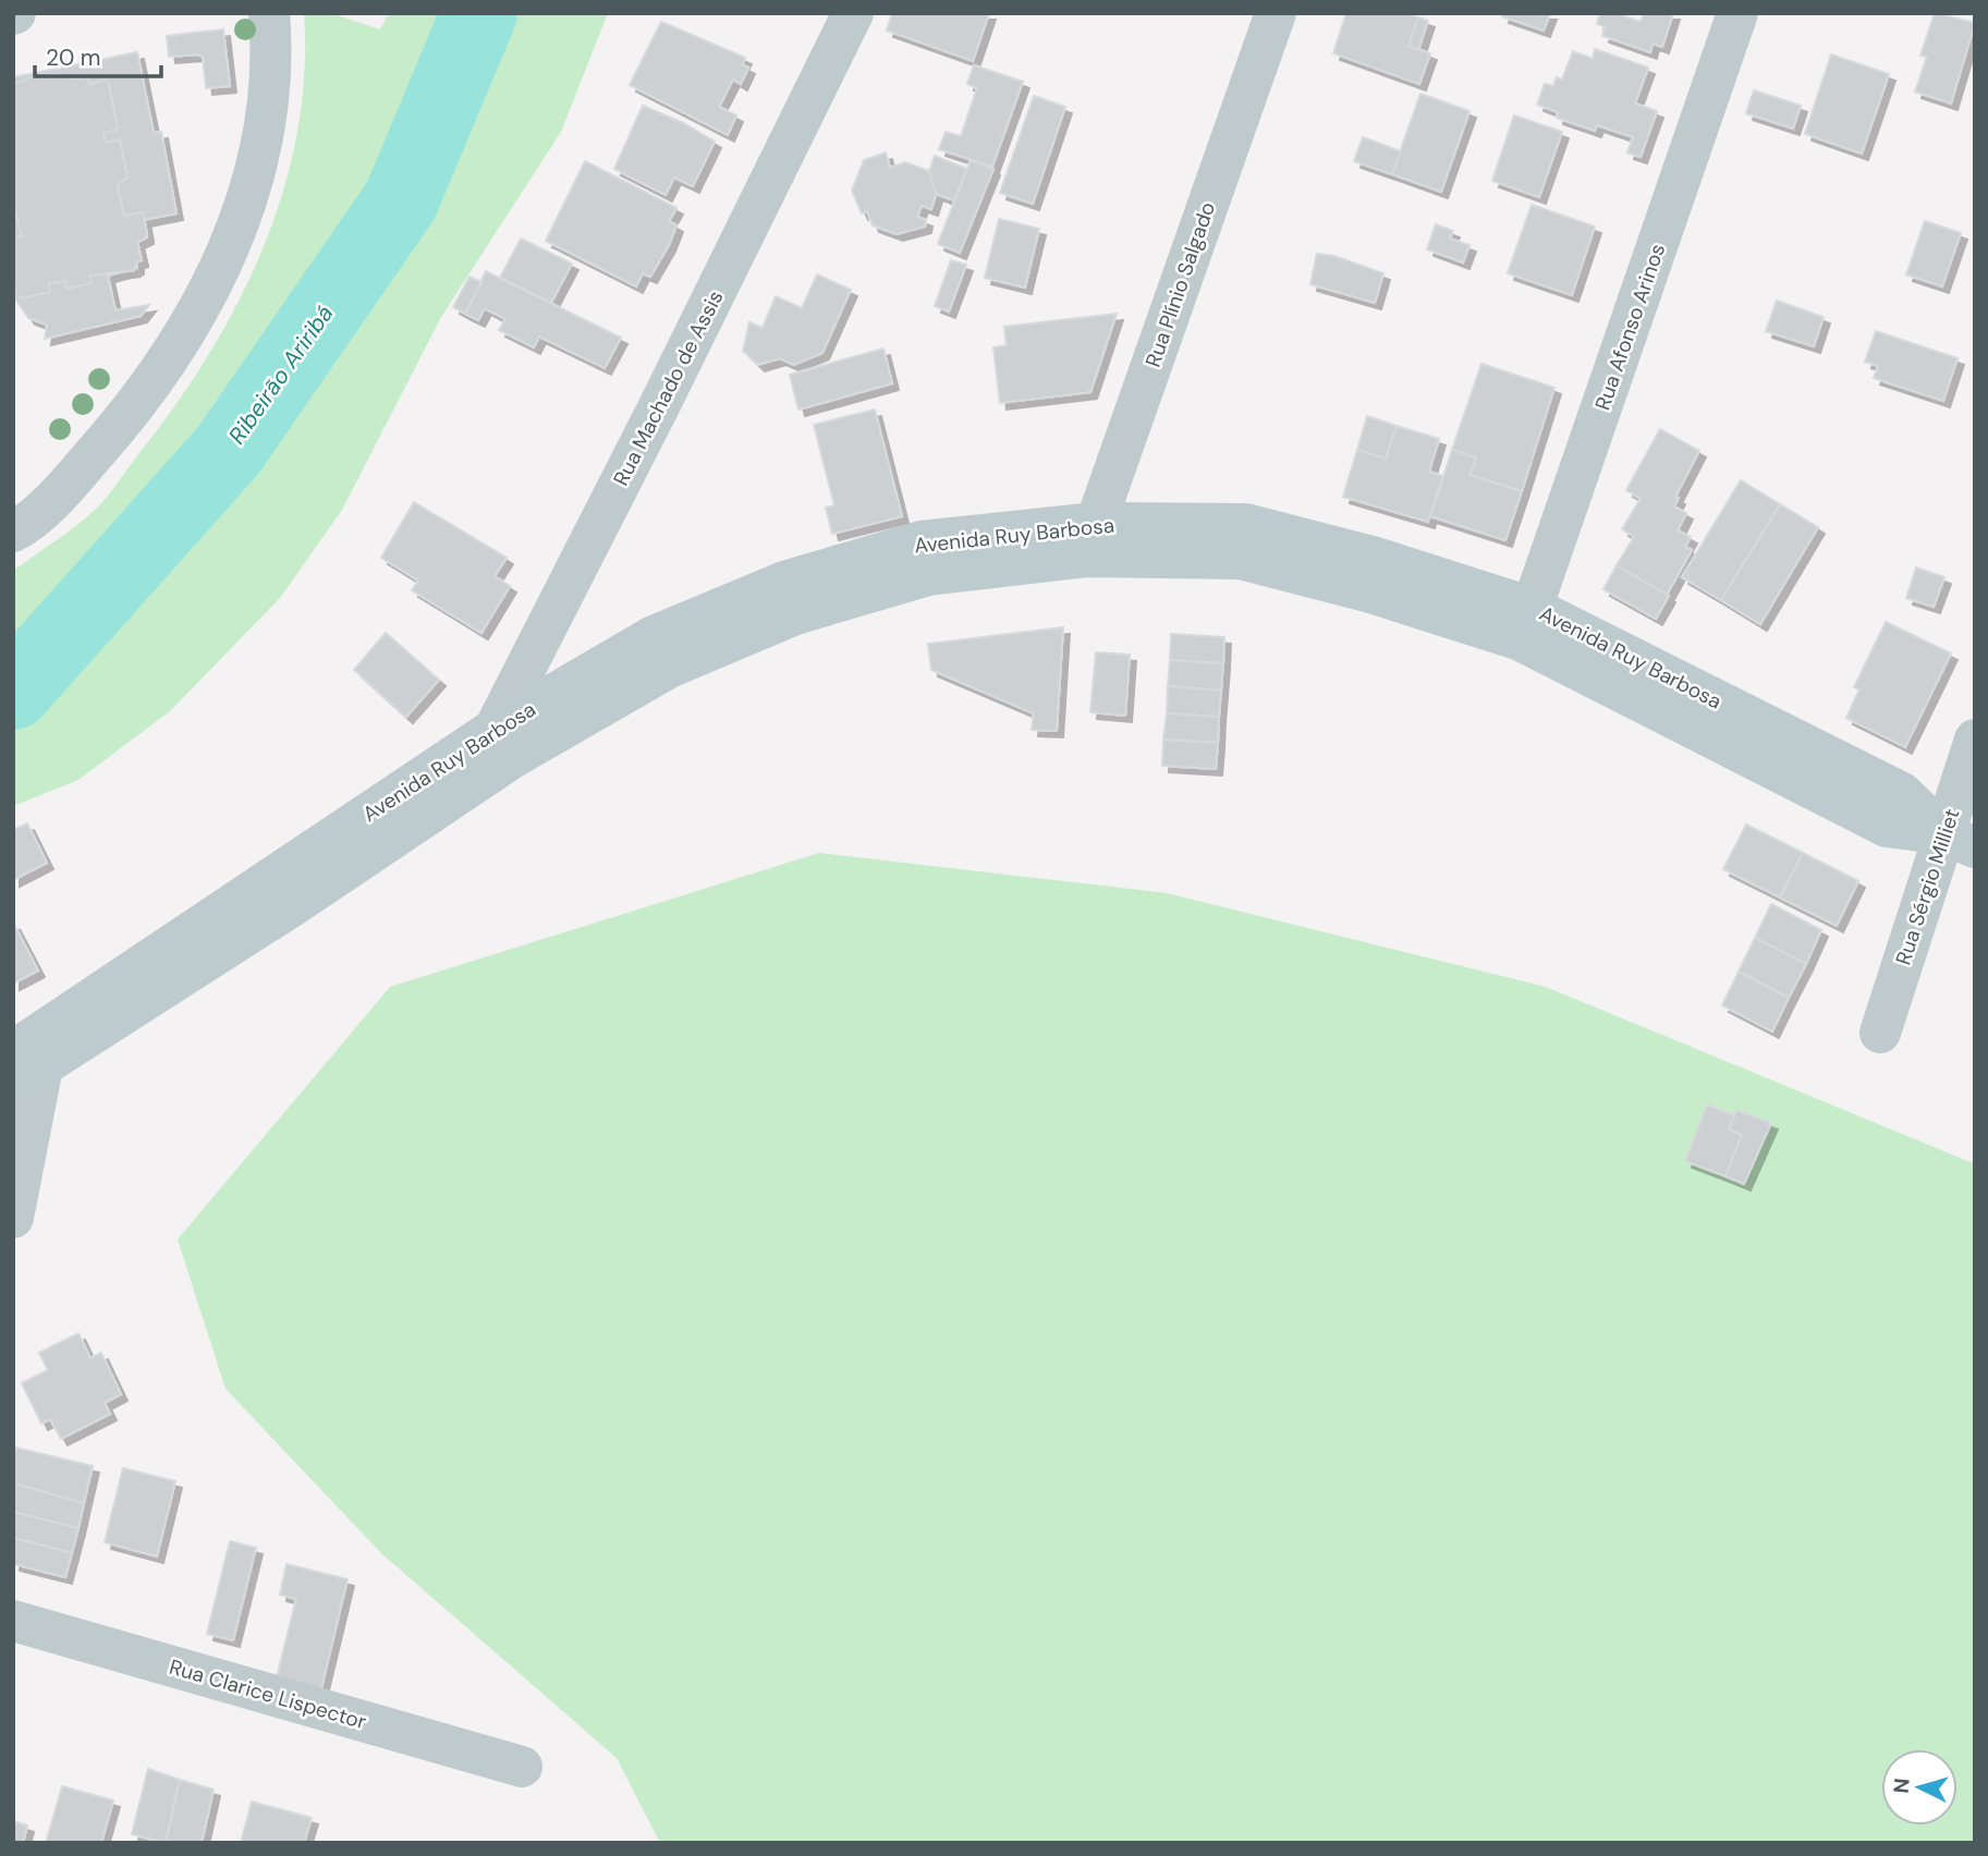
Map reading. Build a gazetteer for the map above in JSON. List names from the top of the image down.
{
  "streets": {
    "main road": ["Avenida Ruy Barbosa"],
    "street": [
      "Rua Plínio Salgado",
      "Rua Afonso Arinos",
      "Rua Machado de Assis",
      "Rua Sérgio Milliet",
      "Rua Clarice Lispector"
    ]
  },
  "crossings": [
    ["Rua Plínio Salgado", "Avenida Ruy Barbosa"],
    ["Rua Afonso Arinos", "Avenida Ruy Barbosa"],
    ["Rua Machado de Assis", "Avenida Ruy Barbosa"],
    ["Avenida Ruy Barbosa", "Rua Sérgio Milliet"]
  ],
  "water": ["Ribeirão Ariribá"],
  "scale_bar": "20 m",
  "north": "left"
}
